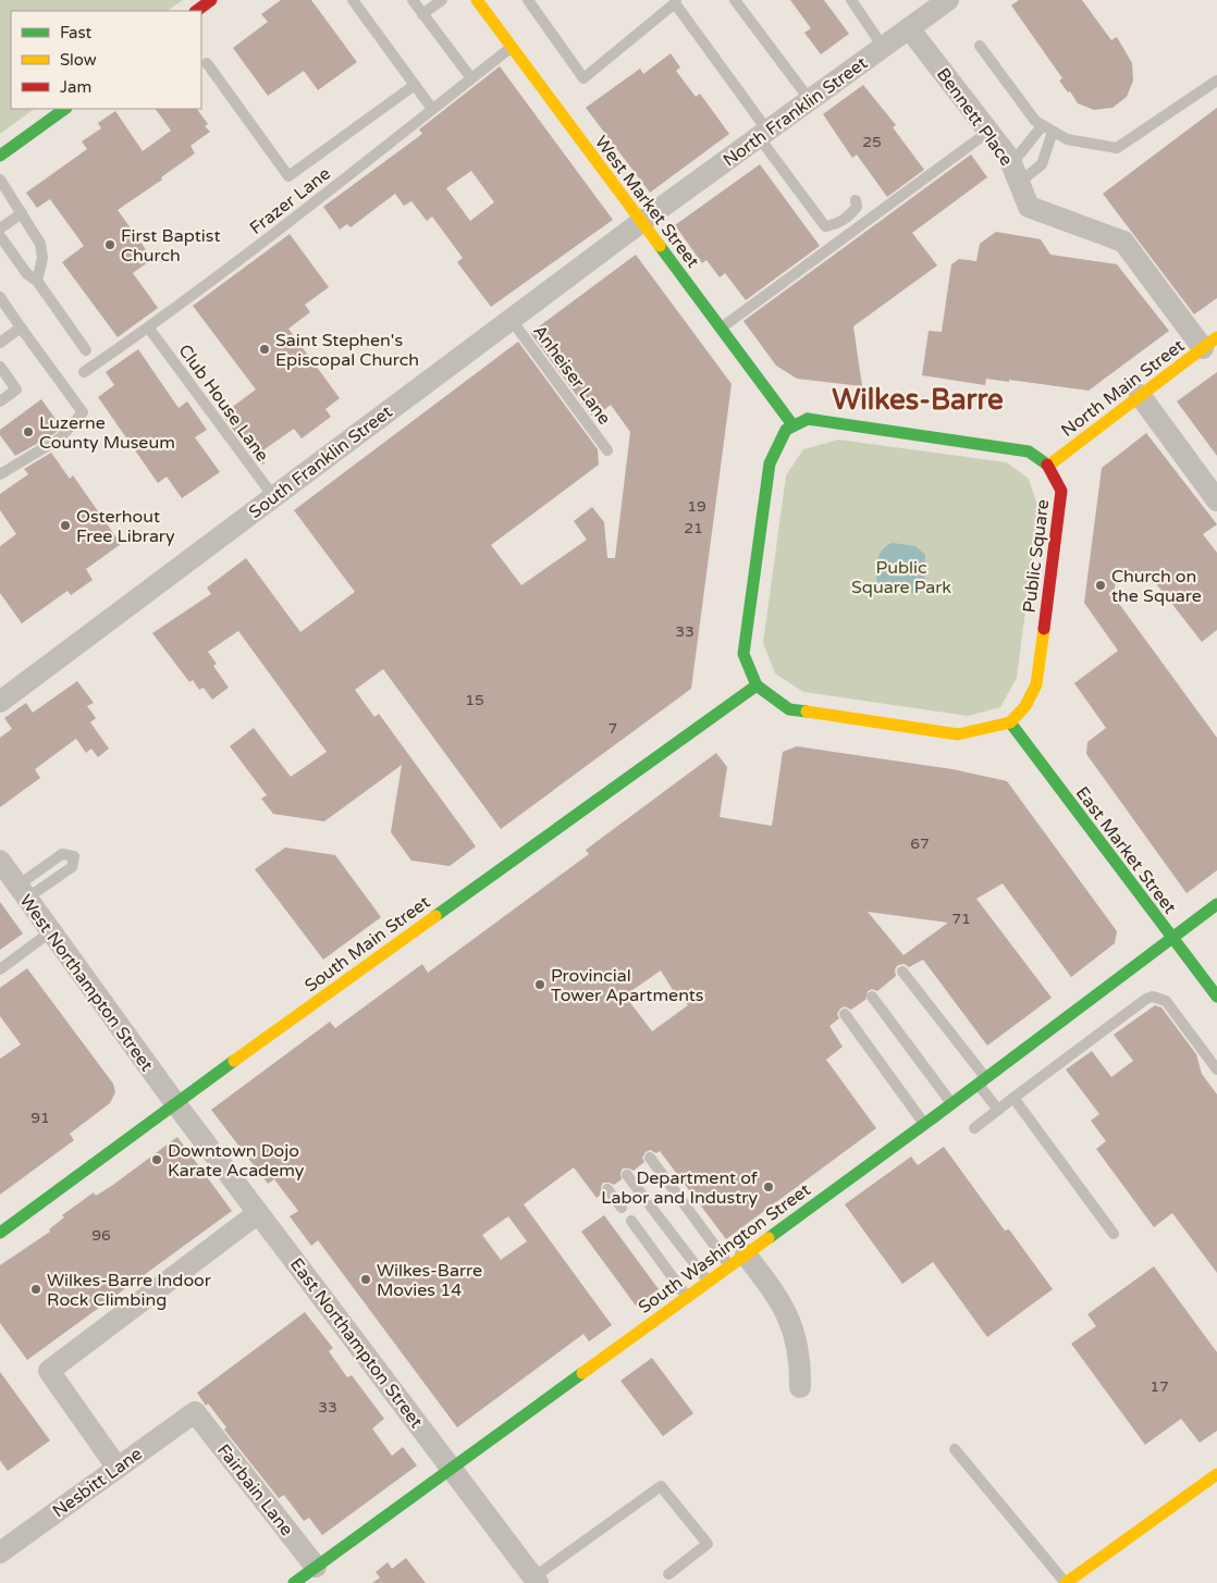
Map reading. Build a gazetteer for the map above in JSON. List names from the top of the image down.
{
  "streets": {
    "street": [
      "North Franklin Street",
      "Bennett Place",
      "West Market Street",
      "North Main Street",
      "South Franklin Street",
      "Public Square",
      "East Market Street",
      "South Main Street",
      "West Northampton Street",
      "South Washington Street",
      "East Northampton Street",
      "Nesbitt Lane",
      "Fairbain Lane"
    ],
    "lane": ["Frazer Lane", "Anheiser Lane", "Club House Lane"]
  },
  "crossings": [
    ["North Franklin Street", "Bennett Place"],
    ["North Franklin Street", "West Market Street"],
    ["North Franklin Street", "South Franklin Street"],
    ["Bennett Place", "North Main Street"],
    ["Frazer Lane", "West Market Street"],
    ["Frazer Lane", "Club House Lane"],
    ["West Market Street", "South Franklin Street"],
    ["West Market Street", "Public Square"],
    ["Anheiser Lane", "South Franklin Street"],
    ["North Main Street", "Public Square"],
    ["Club House Lane", "South Franklin Street"],
    ["Public Square", "East Market Street"],
    ["East Market Street", "South Washington Street"],
    ["South Main Street", "West Northampton Street"],
    ["South Main Street", "East Northampton Street"],
    ["West Northampton Street", "East Northampton Street"],
    ["South Washington Street", "East Northampton Street"],
    ["South Washington Street", "Fairbain Lane"],
    ["Nesbitt Lane", "Fairbain Lane"]
  ],
  "districts": ["Wilkes-Barre"],
  "parks": ["Public Square Park"],
  "places": [
    "First Baptist Church",
    "Saint Stephen's Episcopal Church",
    "Luzerne County Museum",
    "Osterhout Free Library",
    "Church on the Square",
    "Provincial Tower Apartments",
    "Downtown Dojo Karate Academy",
    "Department of Labor and Industry",
    "Wilkes-Barre Movies 14",
    "Wilkes-Barre Indoor Rock Climbing"
  ],
  "house_numbers": [
    "25",
    "19",
    "21",
    "33",
    "15",
    "7",
    "67",
    "71",
    "91",
    "96",
    "17",
    "33"
  ],
  "legend": ["Fast", "Slow", "Jam"]
}
